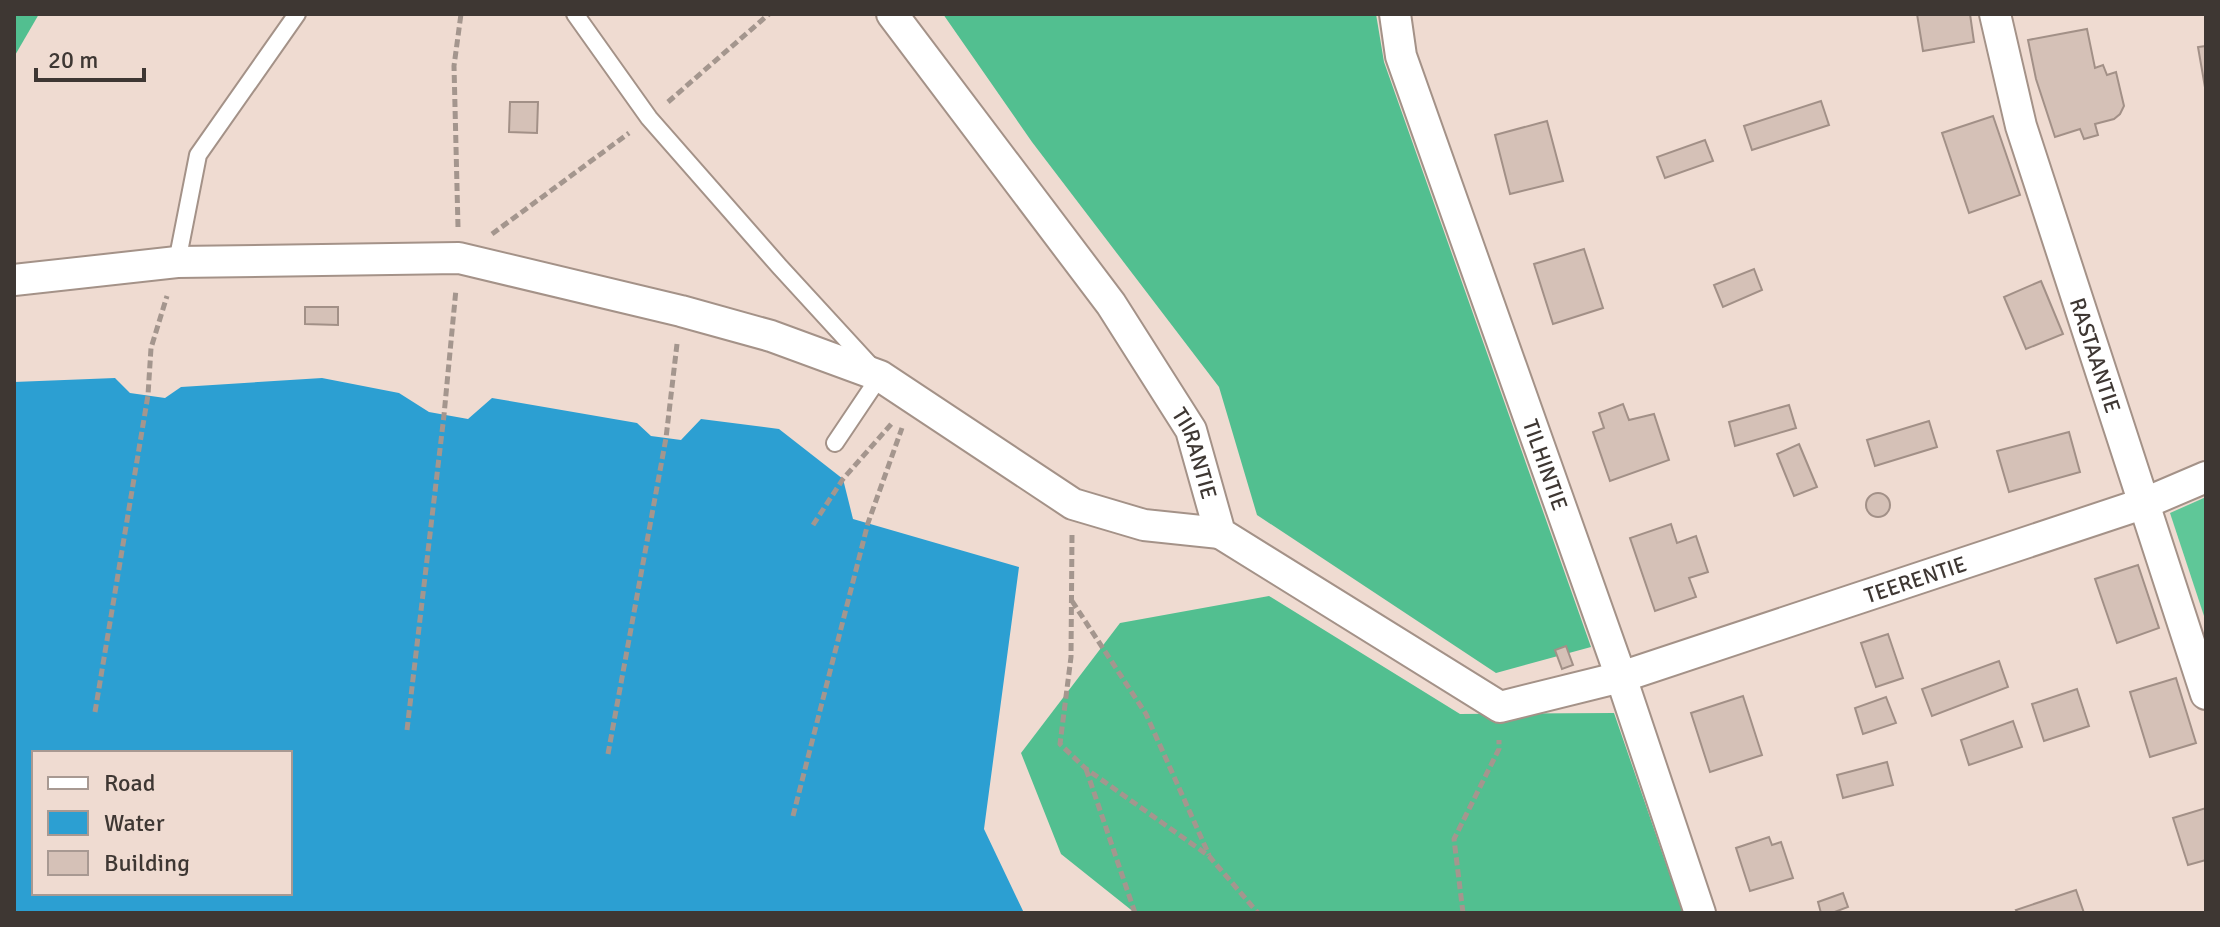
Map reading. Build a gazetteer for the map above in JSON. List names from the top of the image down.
{
  "streets": {
    "street": [
      "RASTAANTIE",
      "TIIRANTIE",
      "TILHINTIE",
      "TEERENTIE"
    ]
  },
  "crossings": [
    ["RASTAANTIE", "TEERENTIE"],
    ["TILHINTIE", "TEERENTIE"]
  ],
  "legend": ["Road", "Water", "Building"],
  "scale_bar": "20 m"
}
